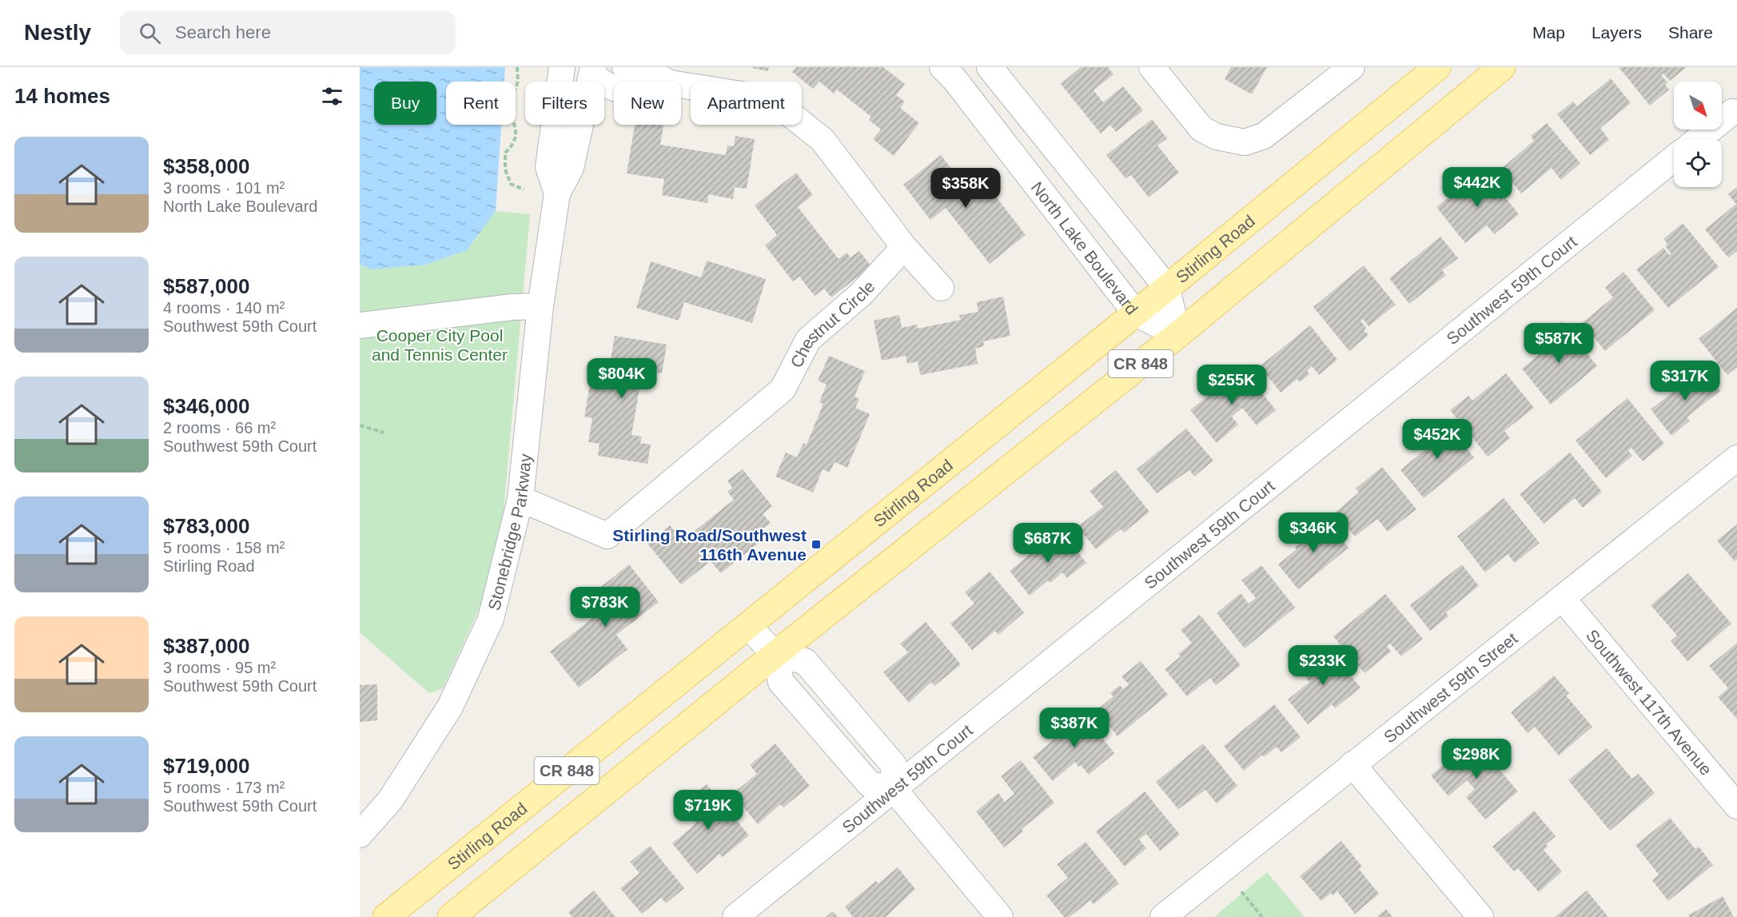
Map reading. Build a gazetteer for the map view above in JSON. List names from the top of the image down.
{
  "streets": {
    "main road": ["Stirling Road", "CR 848"],
    "street": [
      "North Lake Boulevard",
      "Southwest 59th Court",
      "Chestnut Circle",
      "Stonebridge Parkway",
      "Southwest 59th Street",
      "Southwest 117th Avenue"
    ]
  },
  "crossings": [
    ["North Lake Boulevard", "Stirling Road"],
    ["North Lake Boulevard", "CR 848"],
    ["Chestnut Circle", "Stonebridge Parkway"],
    ["Southwest 59th Street", "Southwest 117th Avenue"]
  ],
  "parks": ["Cooper City Pool and Tennis Center"],
  "places": {
    "transit": ["Stirling Road/Southwest 116th Avenue"]
  },
  "north": "bottom right",
  "page": {
    "header": "Nestly",
    "search": "Search here",
    "nav": ["Map", "Layers", "Share"],
    "heading": "14 homes",
    "chip": [
      "Buy",
      "Rent",
      "Filters",
      "New",
      "Apartment"
    ],
    "list": [
      {
        "name": "$358,000",
        "note": "3 rooms · 101 m² · North Lake Boulevard"
      },
      {
        "name": "$587,000",
        "note": "4 rooms · 140 m² · Southwest 59th Court"
      },
      {
        "name": "$346,000",
        "note": "2 rooms · 66 m² · Southwest 59th Court"
      },
      {
        "name": "$783,000",
        "note": "5 rooms · 158 m² · Stirling Road"
      },
      {
        "name": "$387,000",
        "note": "3 rooms · 95 m² · Southwest 59th Court"
      },
      {
        "name": "$719,000",
        "note": "5 rooms · 173 m² · Southwest 59th Court"
      }
    ],
    "price": [
      "$442K",
      "$358K",
      "$587K",
      "$804K",
      "$317K",
      "$255K",
      "$452K",
      "$346K",
      "$687K",
      "$783K",
      "$233K",
      "$387K",
      "$298K",
      "$719K"
    ]
  }
}
